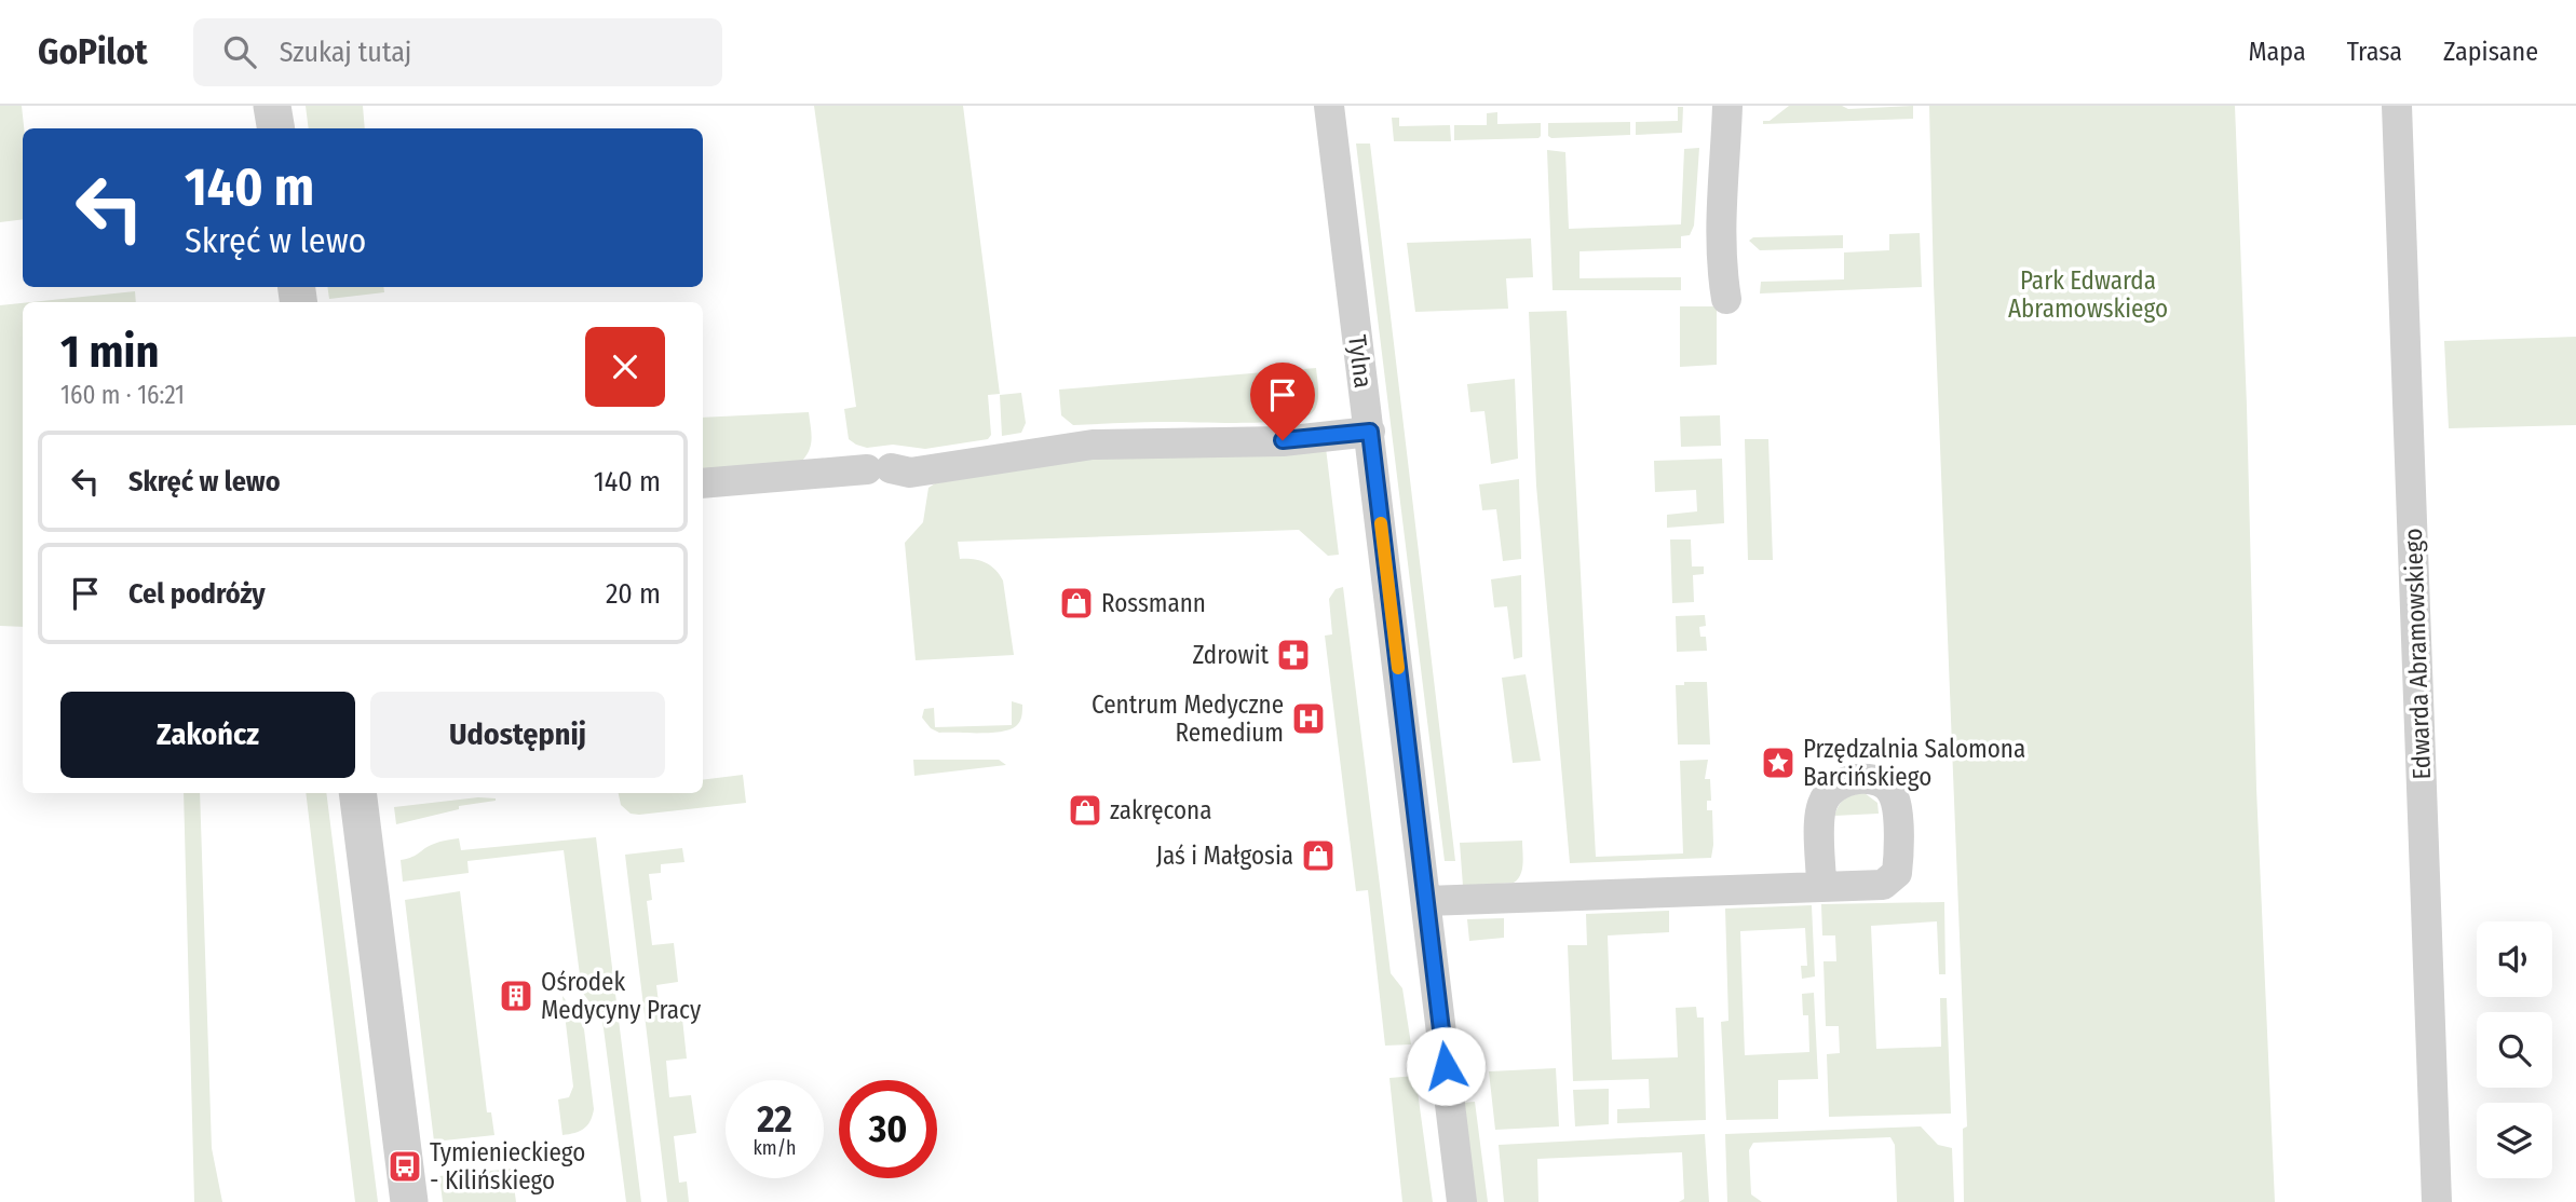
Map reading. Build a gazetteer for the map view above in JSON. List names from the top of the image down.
{
  "streets": {
    "street": ["Tylna", "Edwarda Abramowskiego"]
  },
  "parks": ["Park Edwarda Abramowskiego"],
  "places": {
    "shop": ["Rossmann", "zakręcona", "Jaś i Małgosia"],
    "pharmacy": ["Zdrowit"],
    "hospital": ["Centrum Medyczne Remedium"],
    "place": ["Przędzalnia Salomona Barcińskiego"],
    "building": ["Ośrodek Medycyny Pracy"],
    "bus stop": ["Tymienieckiego - Kilińskiego"]
  },
  "page": {
    "header": "GoPilot",
    "search": "Szukaj tutaj",
    "nav": ["Mapa", "Trasa", "Zapisane"],
    "turn": ["140 m", "Skręć w lewo"],
    "heading": ["1 min", "160 m · 16:21"],
    "list": [
      {
        "name": "Skręć w lewo",
        "value": "140 m"
      },
      {
        "name": "Cel podróży",
        "value": "20 m"
      }
    ],
    "buttons": ["Zakończ", "Udostępnij"],
    "speed": "22 km/h",
    "limit": "30"
  }
}
